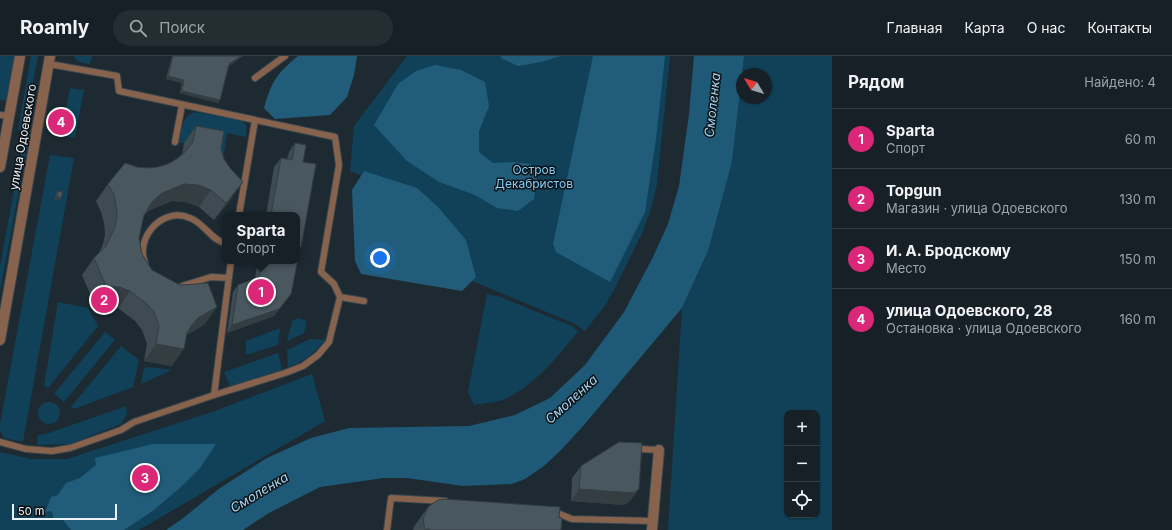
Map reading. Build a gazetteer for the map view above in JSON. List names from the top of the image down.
{
  "streets": {
    "street": ["улица Одоевского"]
  },
  "water": ["Смоленка"],
  "parks": ["Остров Декабристов"],
  "scale_bar": "50 m",
  "north": "top left",
  "page": {
    "header": "Roamly",
    "search": "Поиск",
    "nav": [
      "Главная",
      "Карта",
      "О нас",
      "Контакты"
    ],
    "heading": ["Рядом", "Найдено: 4"],
    "pins": [
      "4",
      "1",
      "2",
      "3"
    ],
    "list": [
      {
        "mark": "1",
        "name": "Sparta",
        "note": "Спорт",
        "value": "60 m"
      },
      {
        "mark": "2",
        "name": "Topgun",
        "note": "Магазин · улица Одоевского",
        "value": "130 m"
      },
      {
        "mark": "3",
        "name": "И. А. Бродскому",
        "note": "Место",
        "value": "150 m"
      },
      {
        "mark": "4",
        "name": "улица Одоевского, 28",
        "note": "Остановка · улица Одоевского",
        "value": "160 m"
      }
    ],
    "popup": ["Sparta", "Спорт"],
    "map_buttons": ["+", "−"],
    "scale": "50 m"
  }
}
